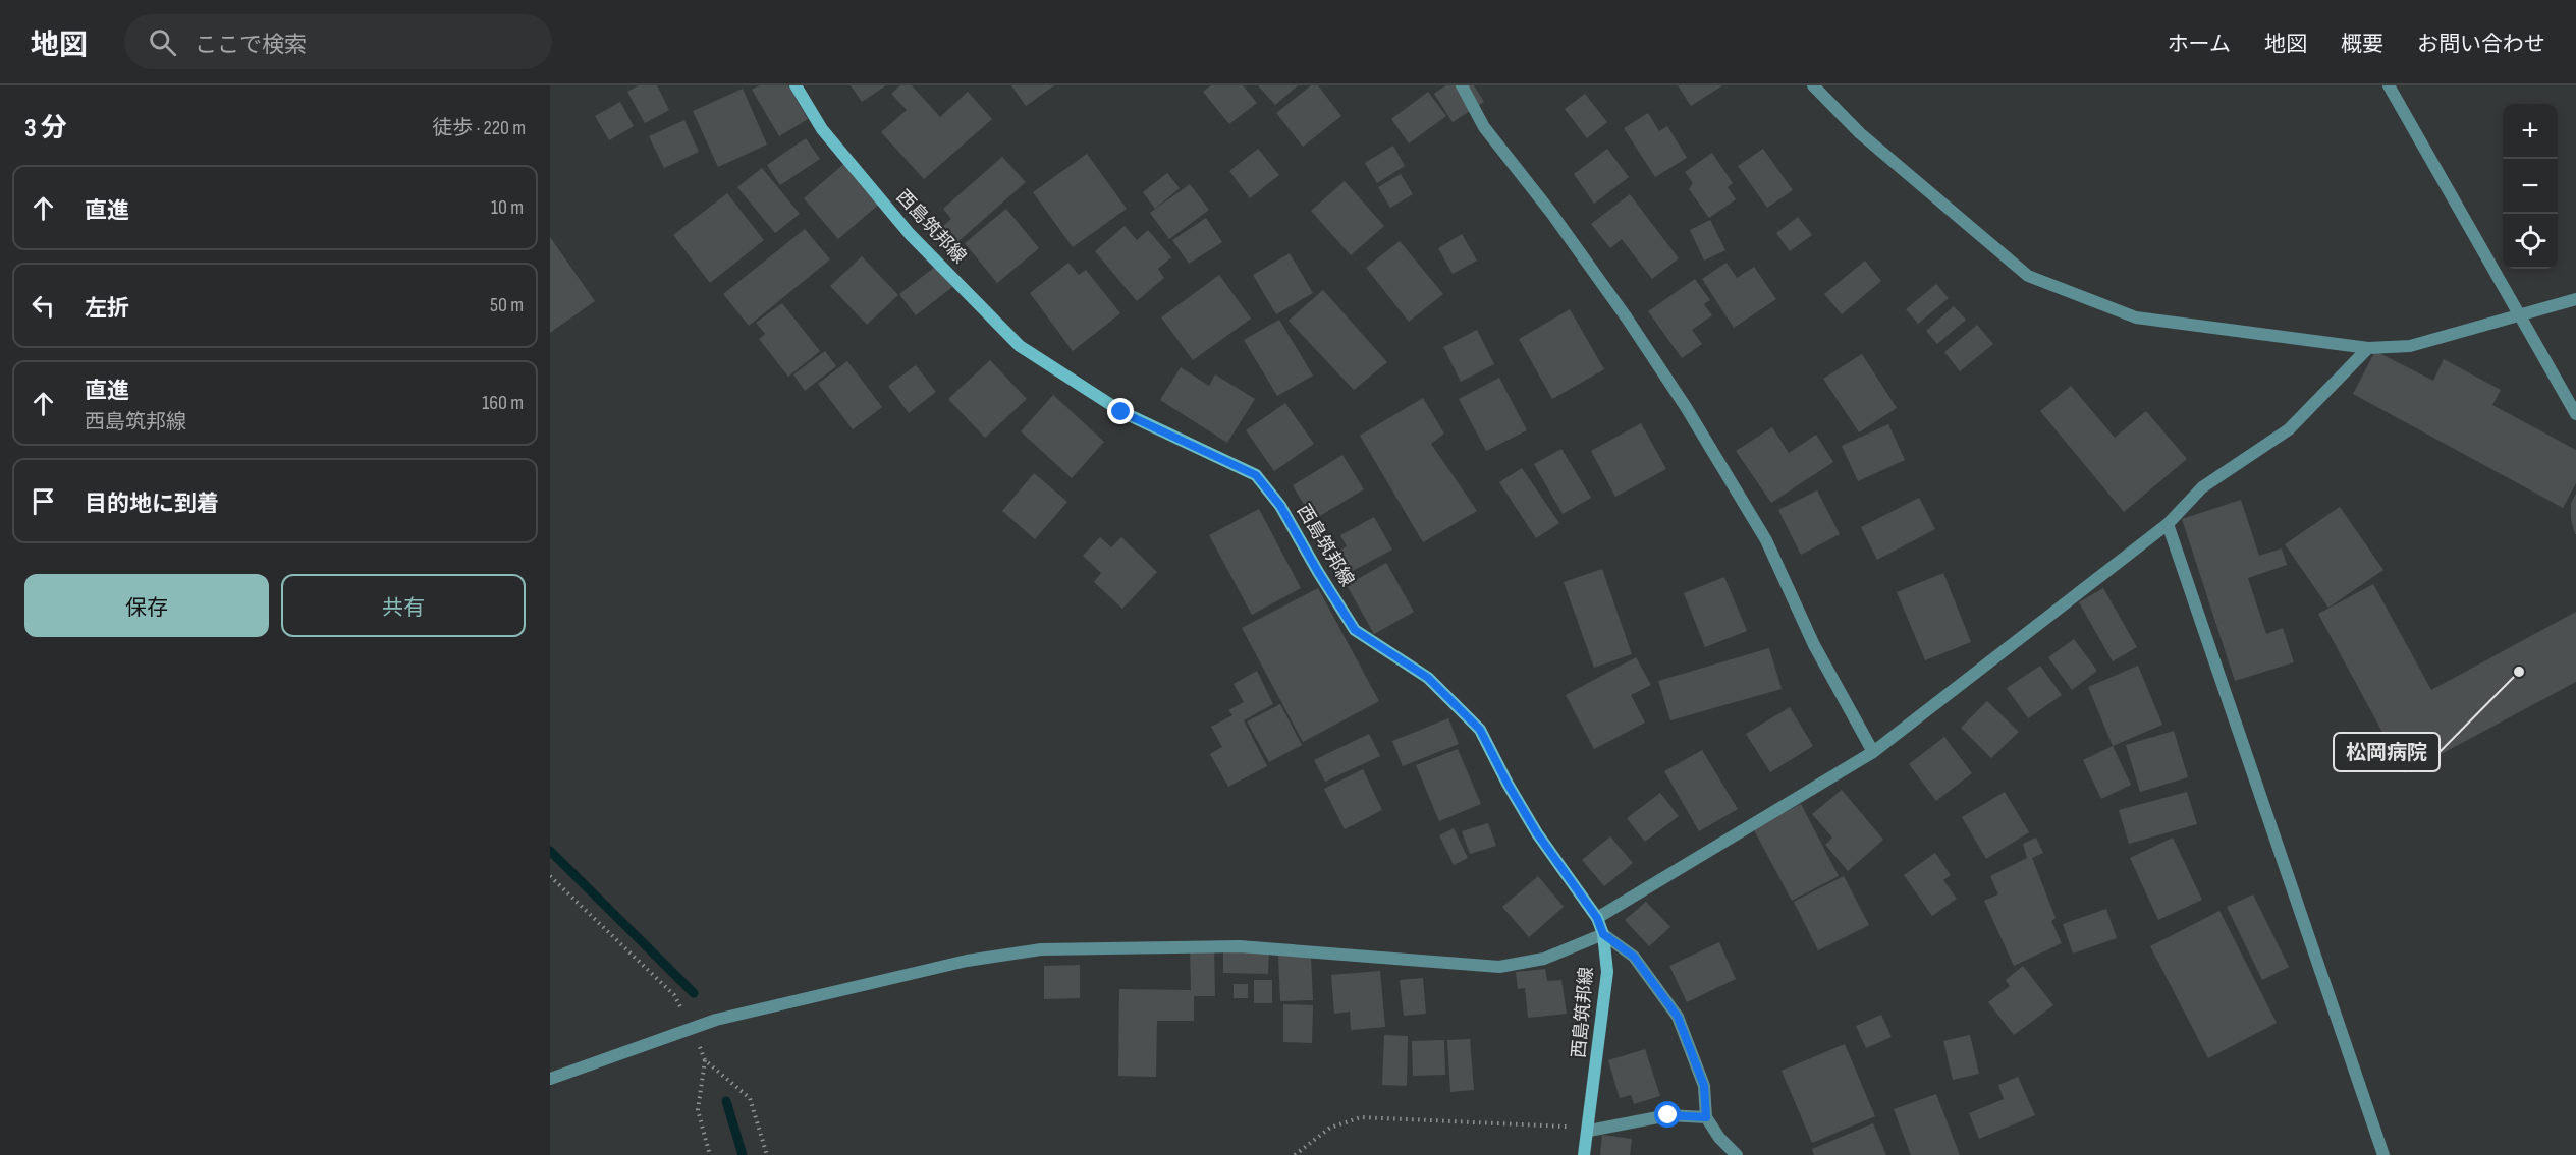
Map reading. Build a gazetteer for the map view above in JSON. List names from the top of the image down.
{
  "streets": {
    "main road": ["西島筑邦線"]
  },
  "places": ["松岡病院"],
  "page": {
    "header": "地図",
    "search": "ここで検索",
    "nav": [
      "ホーム",
      "地図",
      "概要",
      "お問い合わせ"
    ],
    "heading": ["3 分", "徒歩 · 220 m"],
    "map_buttons": ["+", "−"],
    "list": [
      ["直進", "10 m"],
      ["左折", "50 m"],
      ["直進", "西島筑邦線", "160 m"],
      "目的地に到着"
    ],
    "buttons": ["保存", "共有"]
  }
}
